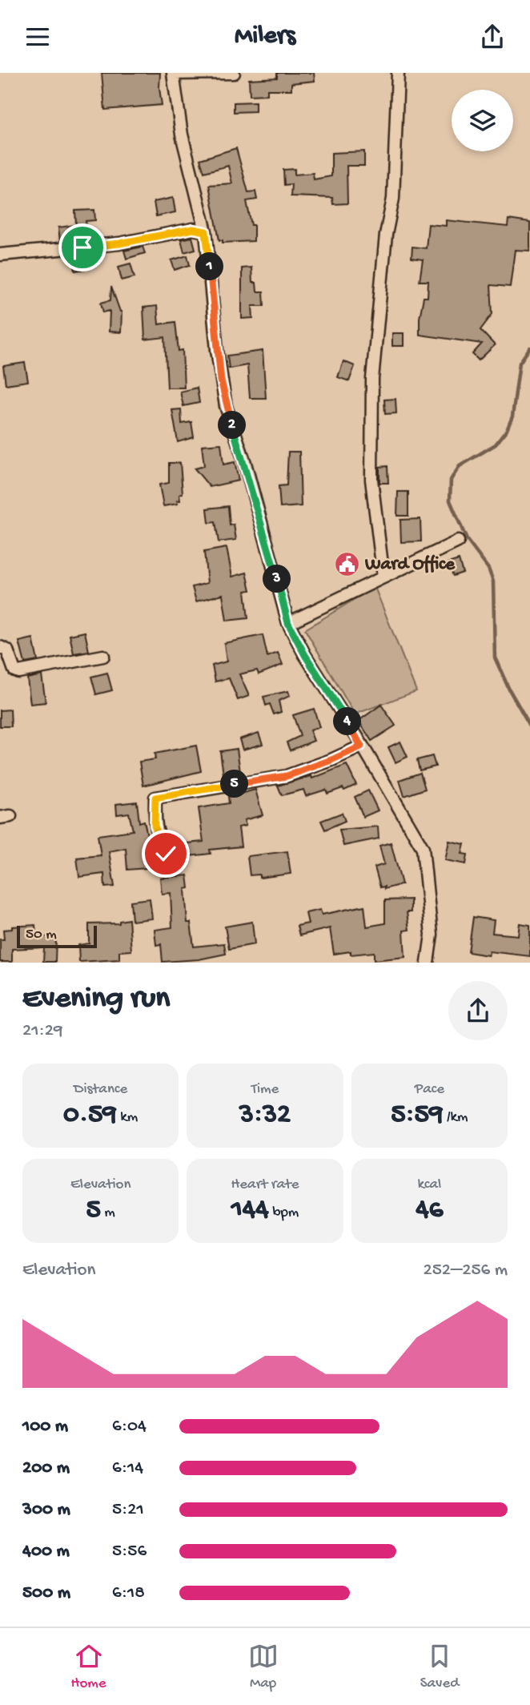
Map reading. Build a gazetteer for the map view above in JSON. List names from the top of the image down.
{
  "places": {
    "public building": ["Ward Office"]
  },
  "scale_bar": "50 m",
  "page": {
    "header": "Milers",
    "pins": [
      "1",
      "2",
      "3",
      "4",
      "5"
    ],
    "scale": "50 m",
    "heading": ["Evening run", "21:29"],
    "stats": [
      ["Distance", "0.59 km"],
      ["Time", "3:32"],
      ["Pace", "5:59 /km"],
      ["Elevation", "5 m"],
      ["Heart rate", "144 bpm"],
      ["kcal", "46"]
    ],
    "chart": ["Elevation", "252–256 m"],
    "list": [
      {
        "name": "100 m",
        "note": "6:04"
      },
      {
        "name": "200 m",
        "note": "6:14"
      },
      {
        "name": "300 m",
        "note": "5:21"
      },
      {
        "name": "400 m",
        "note": "5:56"
      },
      {
        "name": "500 m",
        "note": "6:18"
      }
    ],
    "tabs": ["Home", "Map", "Saved"]
  }
}
